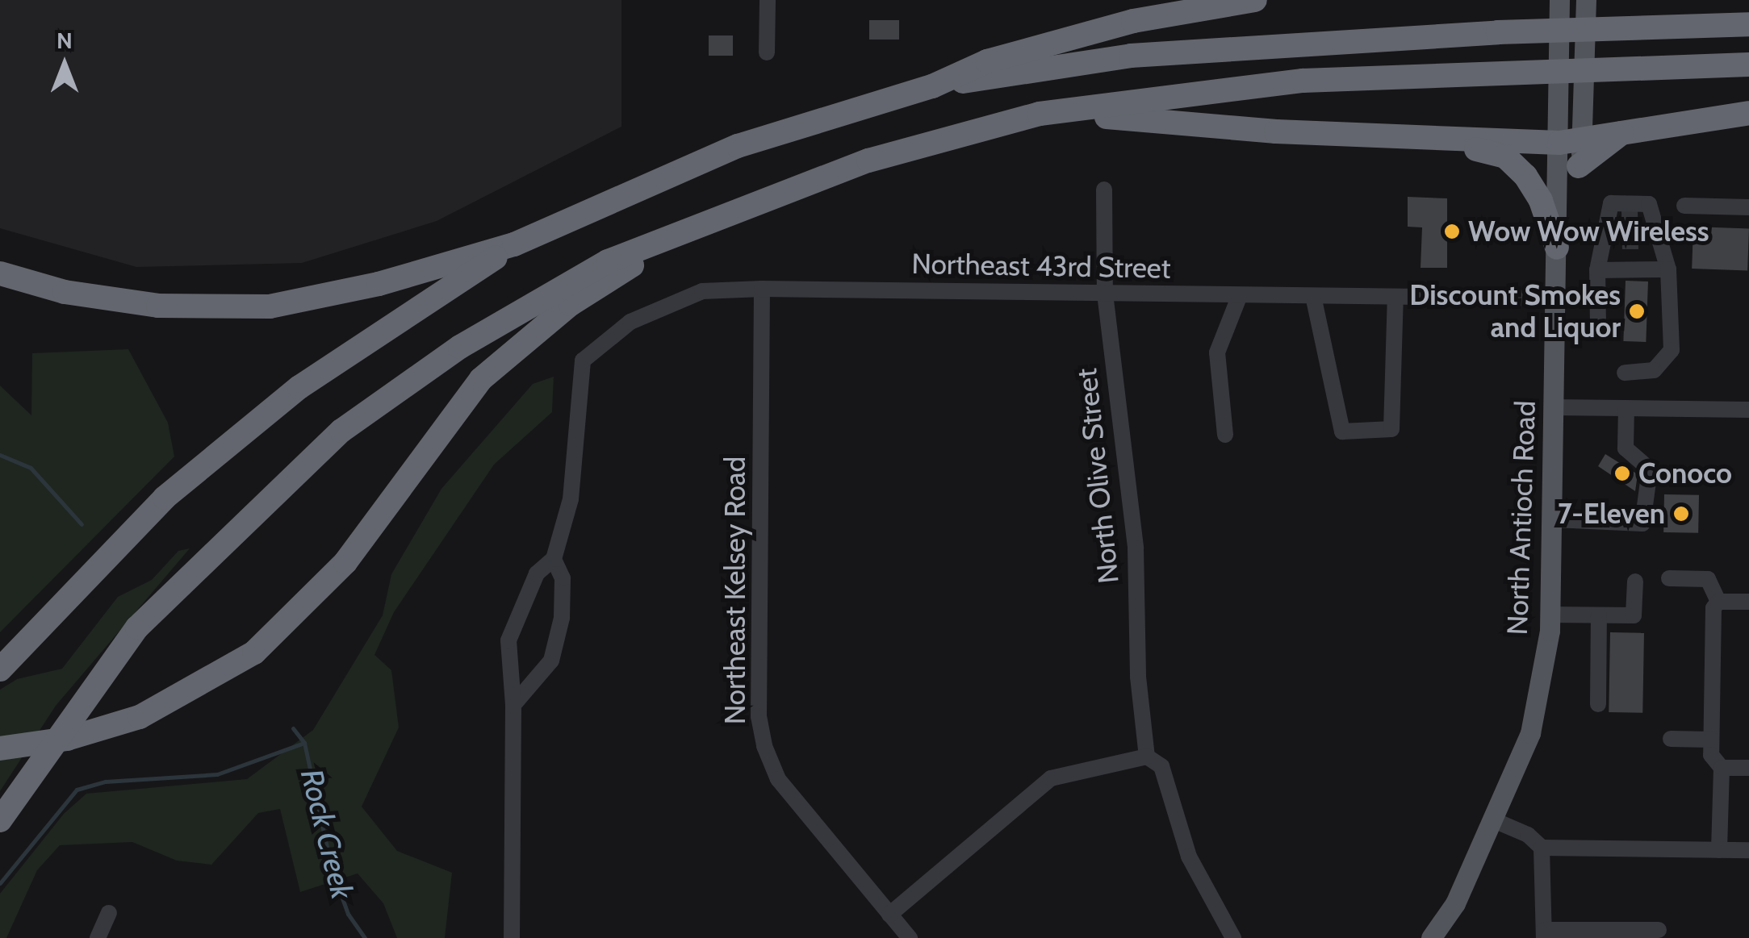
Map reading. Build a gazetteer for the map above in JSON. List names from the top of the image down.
{
  "streets": {
    "main road": ["North Antioch Road"],
    "street": ["Northeast 43rd Street", "North Olive Street", "Northeast Kelsey Road"]
  },
  "crossings": [
    ["Northeast 43rd Street", "North Olive Street"],
    ["Northeast 43rd Street", "North Antioch Road"],
    ["Northeast 43rd Street", "Northeast Kelsey Road"]
  ],
  "water": ["Rock Creek"],
  "places": [
    "Wow Wow Wireless",
    "Discount Smokes and Liquor",
    "Conoco",
    "7-Eleven"
  ],
  "north": "top"
}
